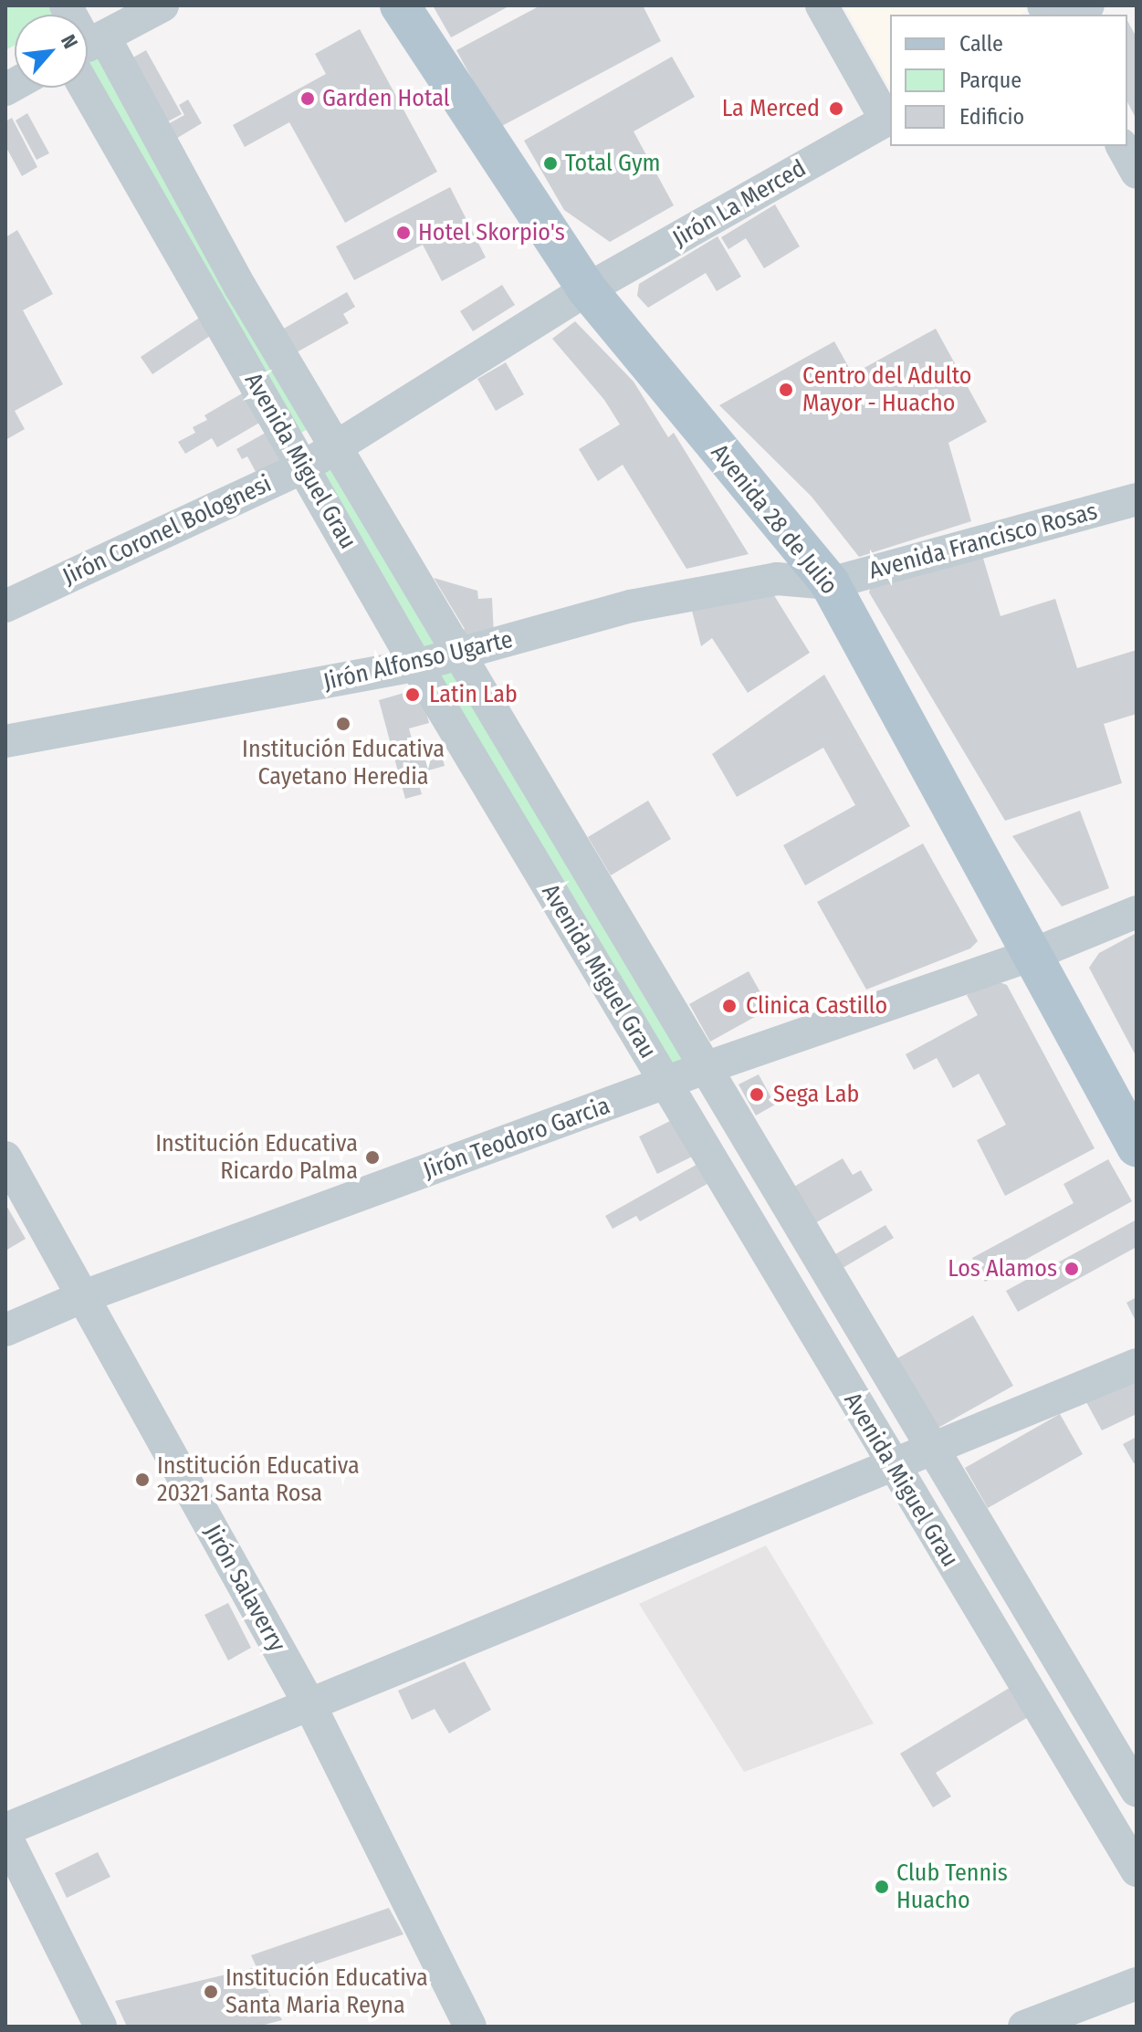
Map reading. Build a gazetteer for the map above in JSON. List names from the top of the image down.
{
  "streets": {
    "main road": ["Avenida 28 de Julio"],
    "street": [
      "Jirón La Merced",
      "Avenida Miguel Grau",
      "Jirón Coronel Bolognesi",
      "Avenida Francisco Rosas",
      "Jirón Alfonso Ugarte",
      "Jirón Teodoro Garcia",
      "Jirón Salaverry"
    ]
  },
  "crossings": [
    ["Jirón La Merced", "Avenida 28 de Julio"],
    ["Jirón La Merced", "Jirón Coronel Bolognesi"],
    ["Avenida Miguel Grau", "Jirón Coronel Bolognesi"],
    ["Avenida Miguel Grau", "Jirón Alfonso Ugarte"],
    ["Avenida Miguel Grau", "Jirón Teodoro Garcia"],
    ["Avenida 28 de Julio", "Jirón Coronel Bolognesi"],
    ["Avenida 28 de Julio", "Avenida Francisco Rosas"],
    ["Avenida 28 de Julio", "Jirón Alfonso Ugarte"],
    ["Avenida 28 de Julio", "Jirón Teodoro Garcia"],
    ["Avenida Francisco Rosas", "Jirón Alfonso Ugarte"],
    ["Jirón Teodoro Garcia", "Jirón Salaverry"]
  ],
  "places": [
    "Garden Hotal",
    "La Merced",
    "Total Gym",
    "Hotel Skorpio's",
    "Centro del Adulto Mayor - Huacho",
    "Latin Lab",
    "Institución Educativa Cayetano Heredia",
    "Clinica Castillo",
    "Sega Lab",
    "Institución Educativa Ricardo Palma",
    "Los Alamos",
    "Institución Educativa 20321 Santa Rosa",
    "Club Tennis Huacho",
    "Institución Educativa Santa Maria Reyna"
  ],
  "legend": ["Calle", "Parque", "Edificio"],
  "north": "top right"
}
